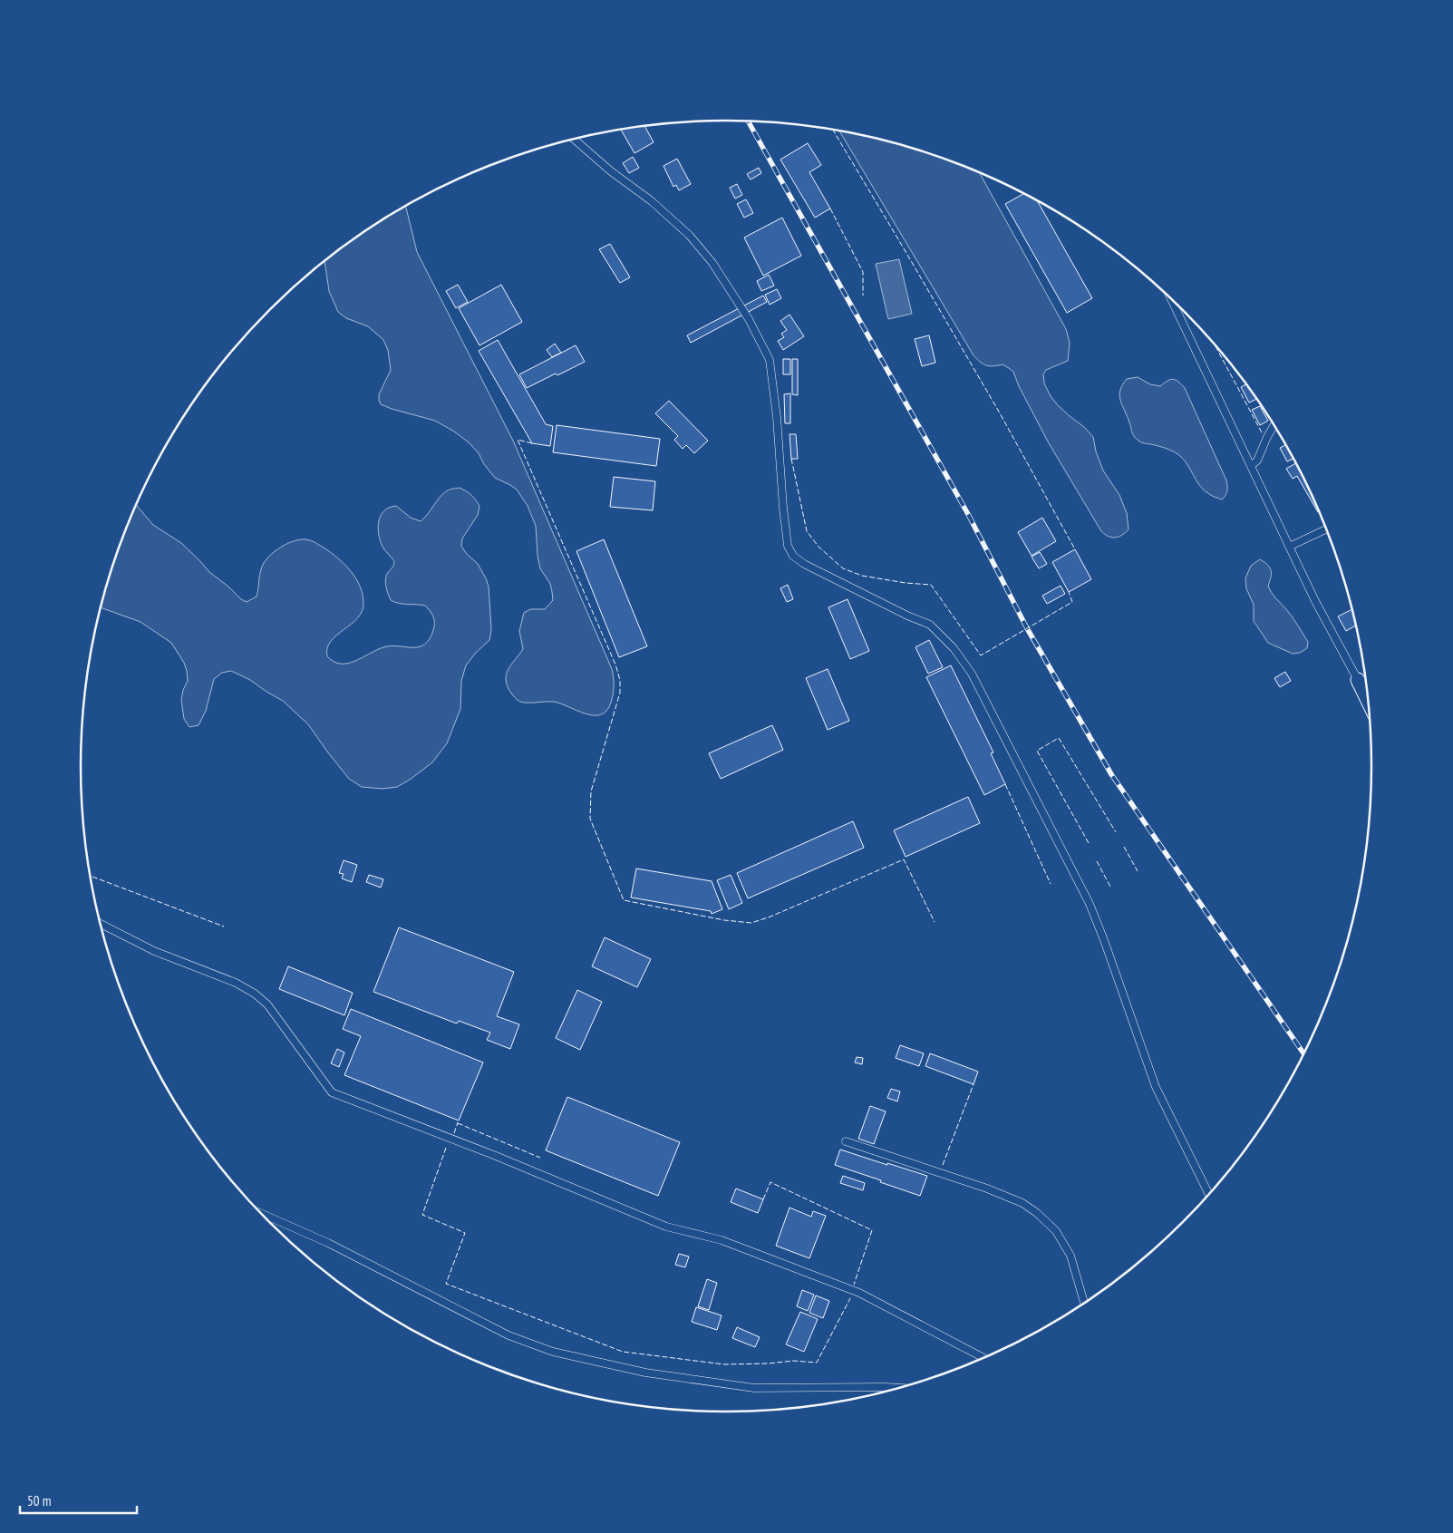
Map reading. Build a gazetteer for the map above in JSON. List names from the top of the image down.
{
  "scale_bar": "50 m"
}
